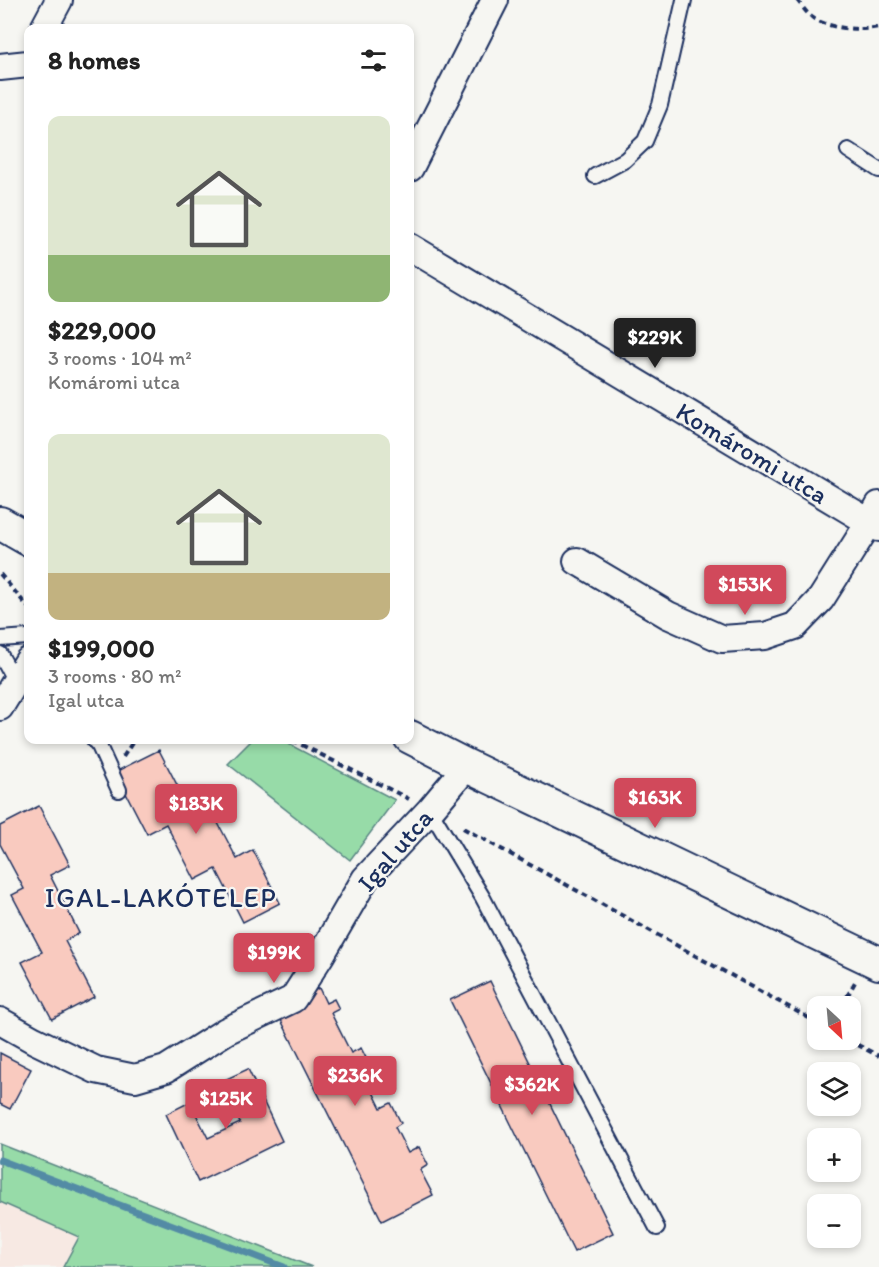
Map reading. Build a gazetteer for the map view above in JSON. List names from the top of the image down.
{
  "streets": {
    "street": ["Komáromi utca", "Igal utca"]
  },
  "districts": ["IGAL-LAKÓTELEP"],
  "north": "bottom right",
  "page": {
    "heading": "8 homes",
    "list": [
      {
        "name": "$229,000",
        "note": "3 rooms · 104 m² · Komáromi utca"
      },
      {
        "name": "$199,000",
        "note": "3 rooms · 80 m² · Igal utca"
      }
    ],
    "price": [
      "$229K",
      "$153K",
      "$163K",
      "$183K",
      "$199K",
      "$236K",
      "$362K",
      "$125K"
    ],
    "map_buttons": ["+", "−"]
  }
}
